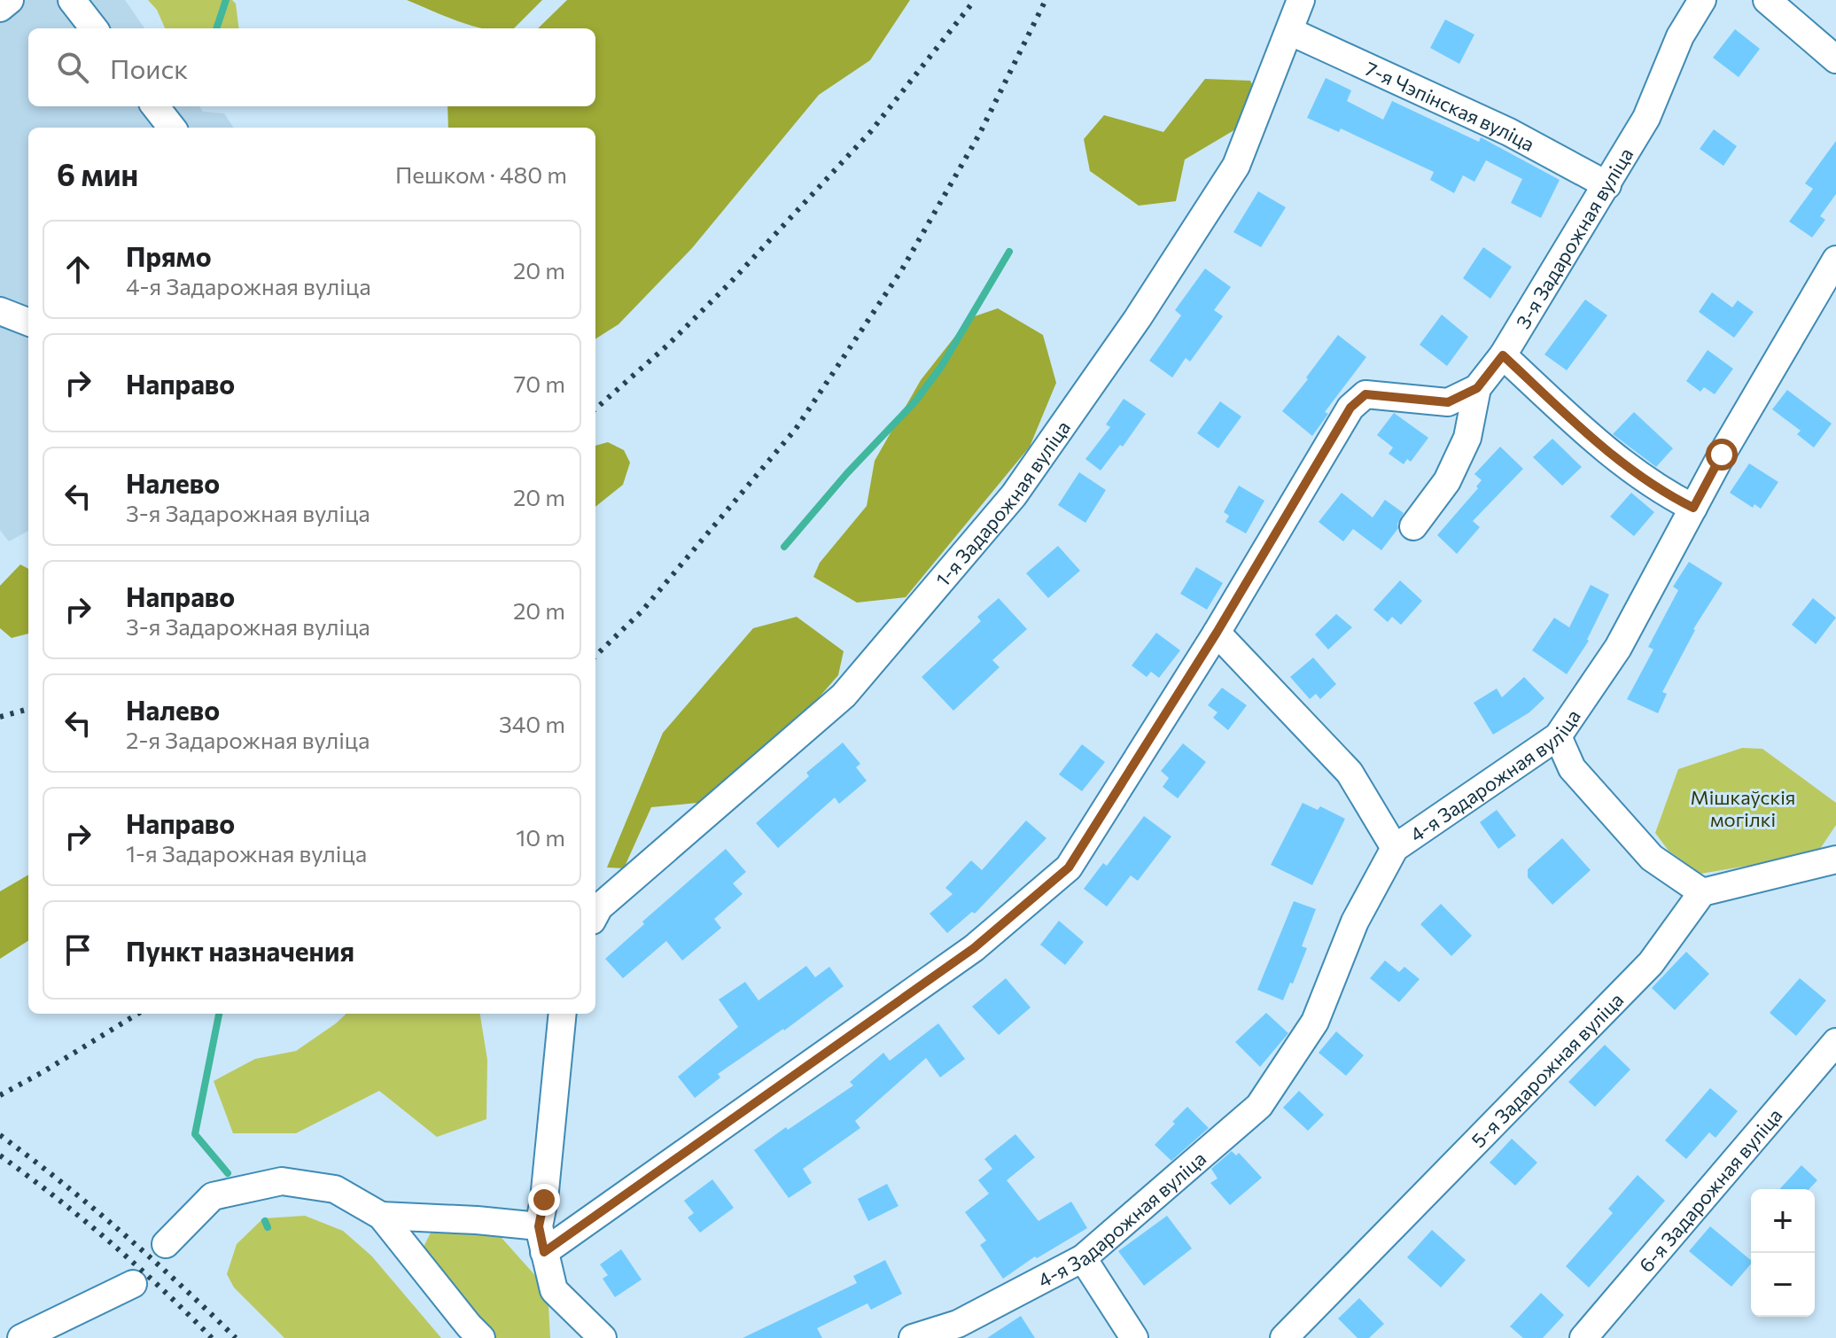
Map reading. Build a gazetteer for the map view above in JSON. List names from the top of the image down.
{
  "streets": {
    "street": [
      "7-я Чэпінская вуліца",
      "3-я Задарожная вуліца",
      "1-я Задарожная вуліца",
      "4-я Задарожная вуліца",
      "5-я Задарожная вуліца",
      "6-я Задарожная вуліца"
    ]
  },
  "crossings": [
    ["7-я Чэпінская вуліца", "3-я Задарожная вуліца"],
    ["7-я Чэпінская вуліца", "1-я Задарожная вуліца"]
  ],
  "parks": ["Мішкаўскія могілкі"],
  "page": {
    "search": "Поиск",
    "heading": ["6 мин", "Пешком · 480 m"],
    "list": [
      ["Прямо", "4-я Задарожная вуліца", "20 m"],
      ["Направо", "70 m"],
      ["Налево", "3-я Задарожная вуліца", "20 m"],
      ["Направо", "3-я Задарожная вуліца", "20 m"],
      ["Налево", "2-я Задарожная вуліца", "340 m"],
      ["Направо", "1-я Задарожная вуліца", "10 m"],
      "Пункт назначения"
    ],
    "map_buttons": ["+", "−"]
  }
}
